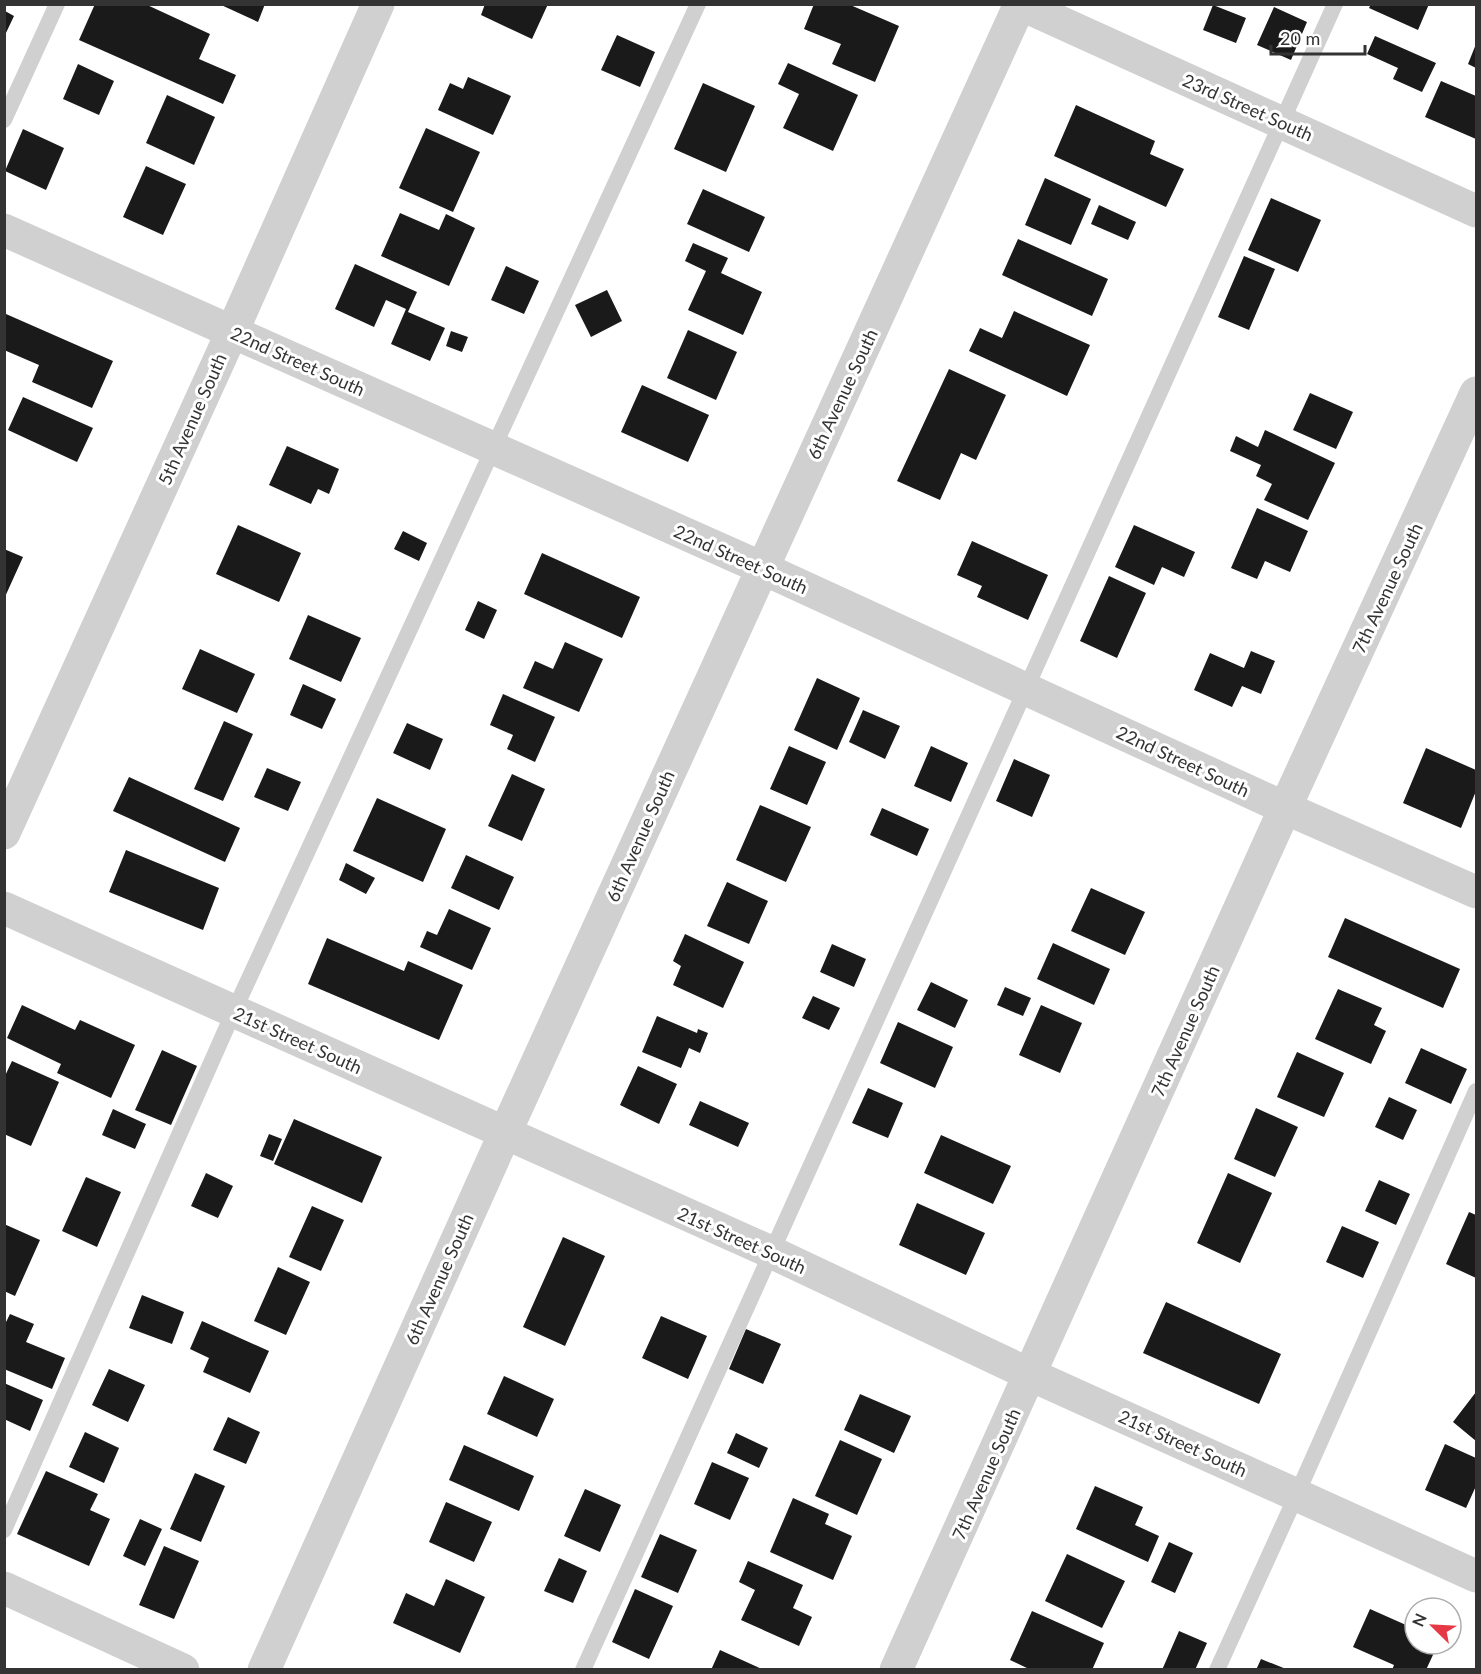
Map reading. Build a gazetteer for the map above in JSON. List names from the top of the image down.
{
  "streets": {
    "street": [
      "23rd Street South",
      "22nd Street South",
      "6th Avenue South",
      "5th Avenue South",
      "7th Avenue South",
      "21st Street South"
    ]
  },
  "crossings": [
    ["23rd Street South", "6th Avenue South"],
    ["22nd Street South", "6th Avenue South"],
    ["22nd Street South", "5th Avenue South"],
    ["22nd Street South", "7th Avenue South"],
    ["6th Avenue South", "21st Street South"],
    ["7th Avenue South", "21st Street South"]
  ],
  "scale_bar": "20 m",
  "north": "top left"
}
